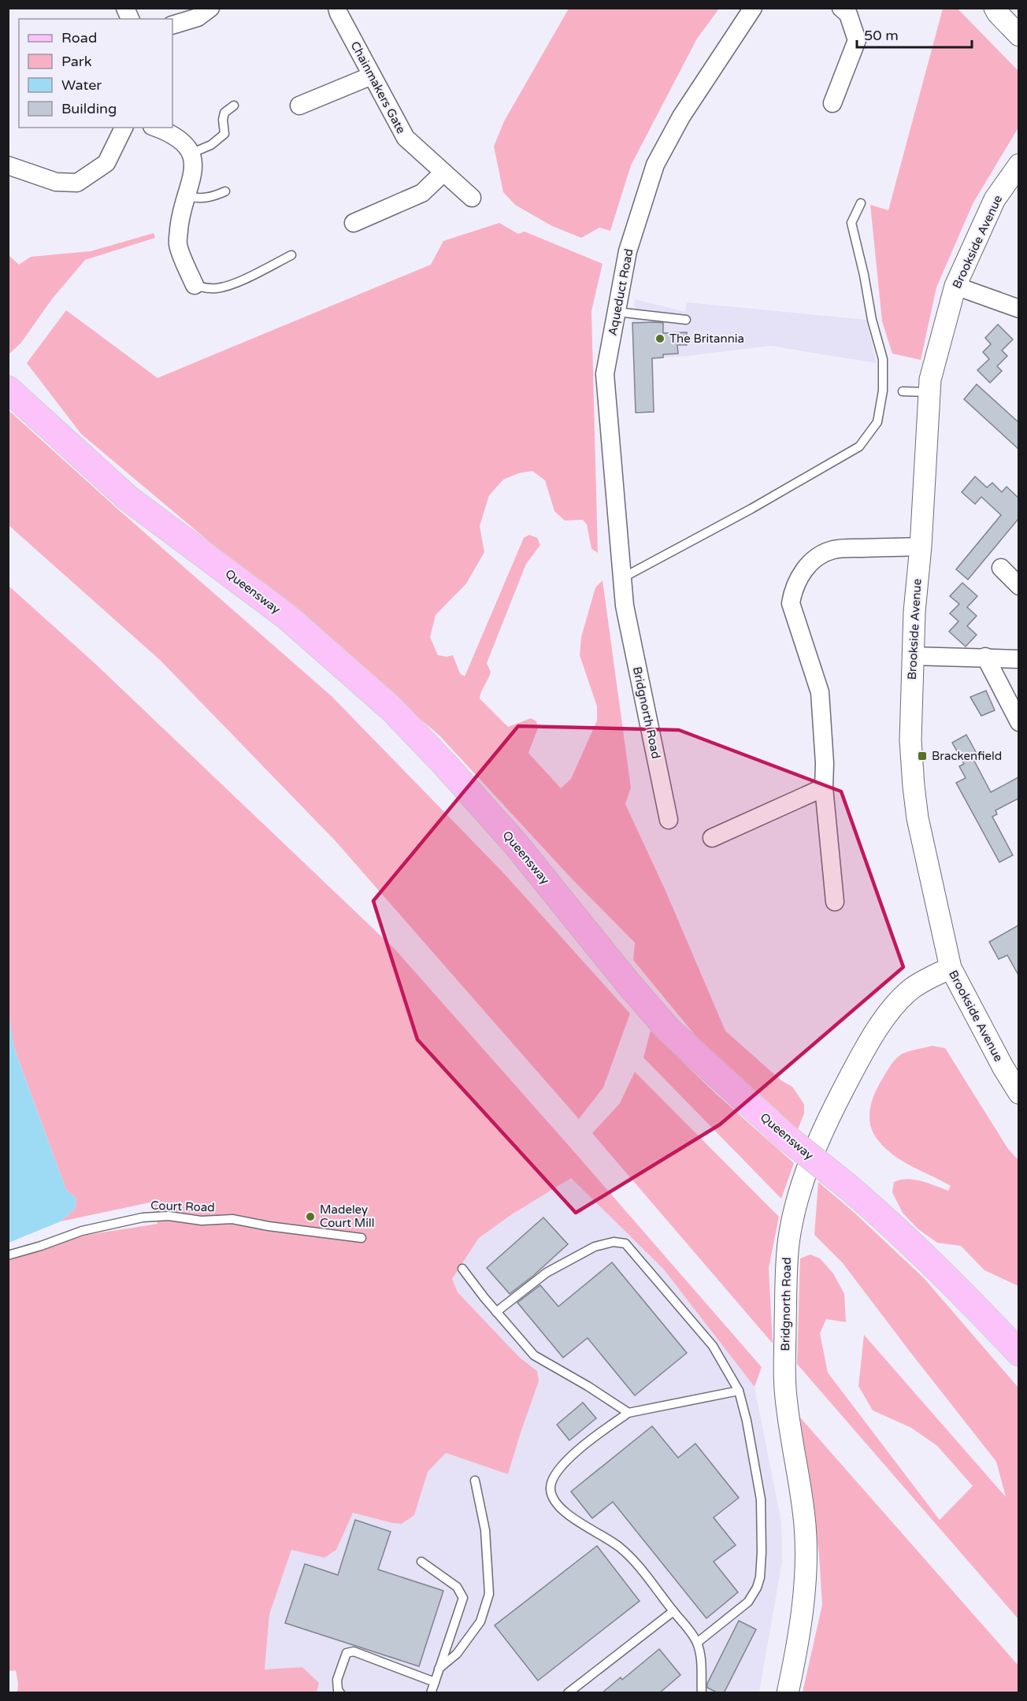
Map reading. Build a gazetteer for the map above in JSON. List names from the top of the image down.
{
  "streets": {
    "main road": ["Queensway"],
    "street": [
      "Chainmakers Gate",
      "Brookside Avenue",
      "Aqueduct Road",
      "Bridgnorth Road"
    ],
    "lane": ["Court Road"]
  },
  "crossings": [
    ["Brookside Avenue", "Bridgnorth Road"],
    ["Aqueduct Road", "Bridgnorth Road"]
  ],
  "places": {
    "other": ["The Britannia", "Madeley Court Mill"],
    "transit": ["Brackenfield"]
  },
  "legend": [
    "Road",
    "Park",
    "Water",
    "Building"
  ],
  "scale_bar": "50 m"
}
